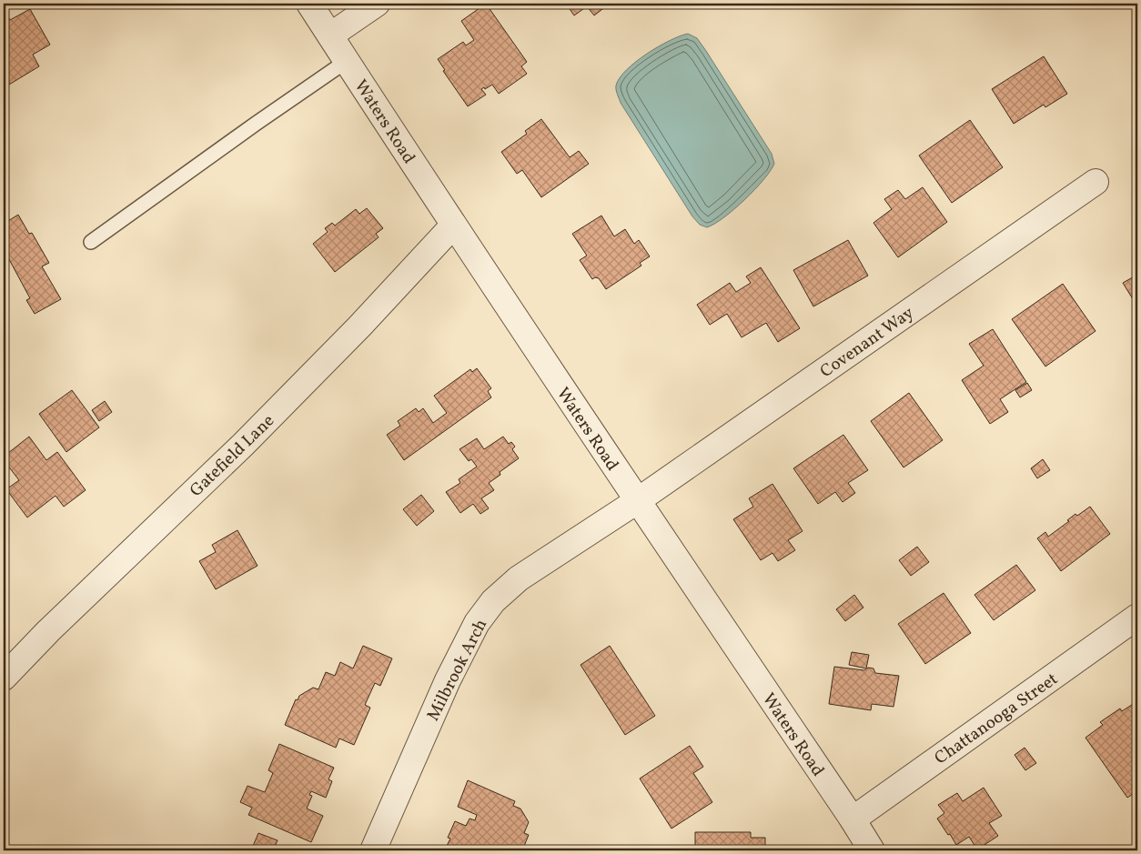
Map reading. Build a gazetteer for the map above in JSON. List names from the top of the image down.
{
  "streets": {
    "street": [
      "Waters Road",
      "Covenant Way",
      "Gatefield Lane",
      "Milbrook Arch",
      "Chattanooga Street"
    ]
  },
  "crossings": [
    ["Waters Road", "Covenant Way"],
    ["Waters Road", "Gatefield Lane"],
    ["Waters Road", "Milbrook Arch"],
    ["Waters Road", "Chattanooga Street"],
    ["Covenant Way", "Milbrook Arch"]
  ]
}
